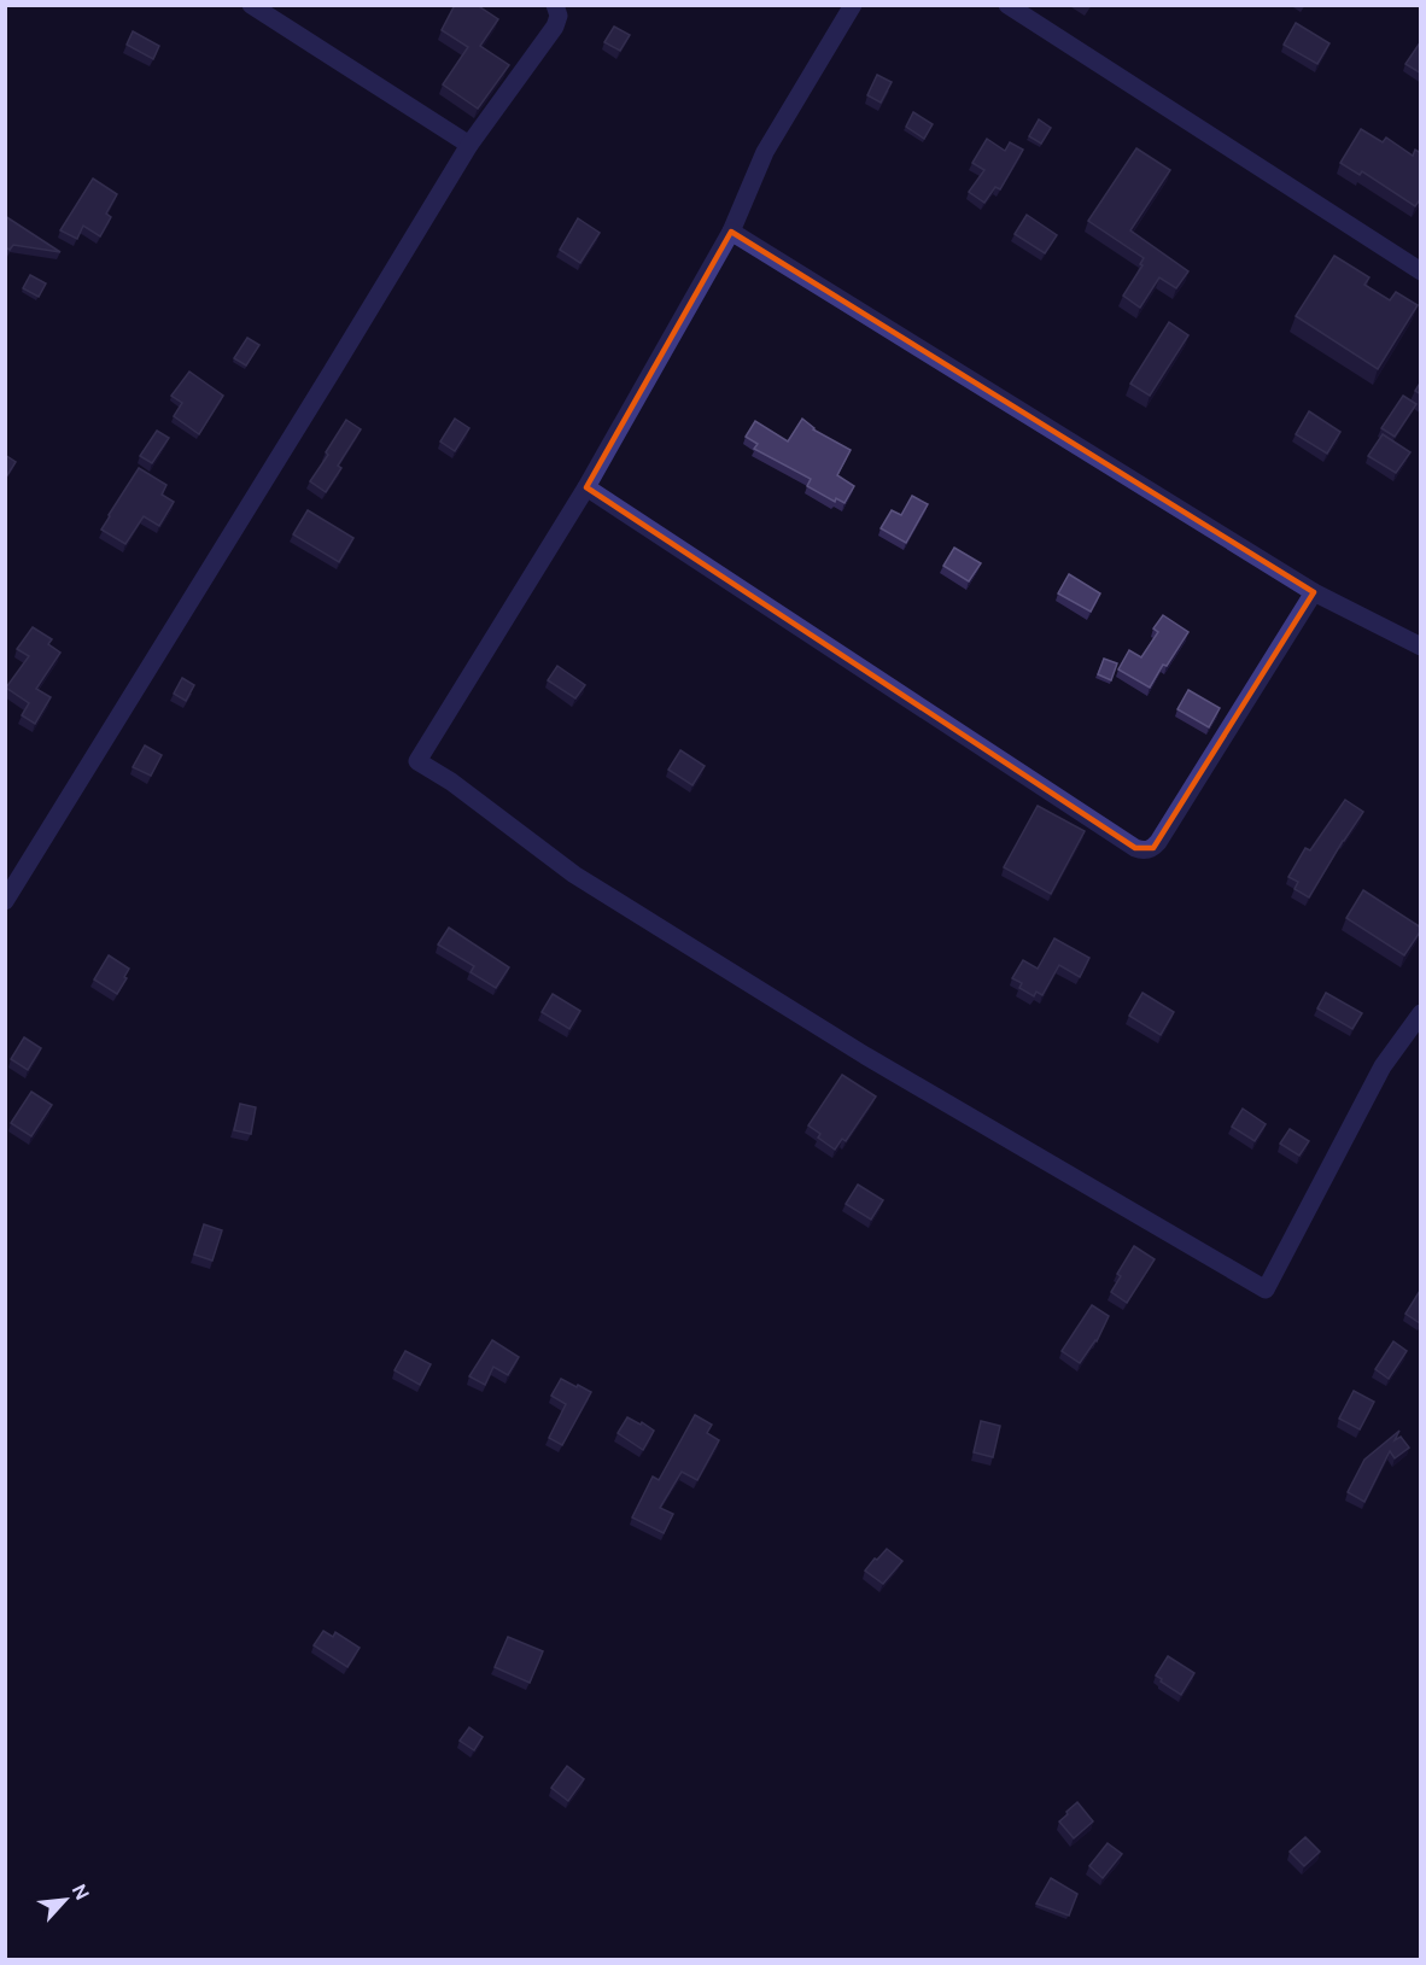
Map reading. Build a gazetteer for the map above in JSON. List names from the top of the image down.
{
  "north": "top right"
}
